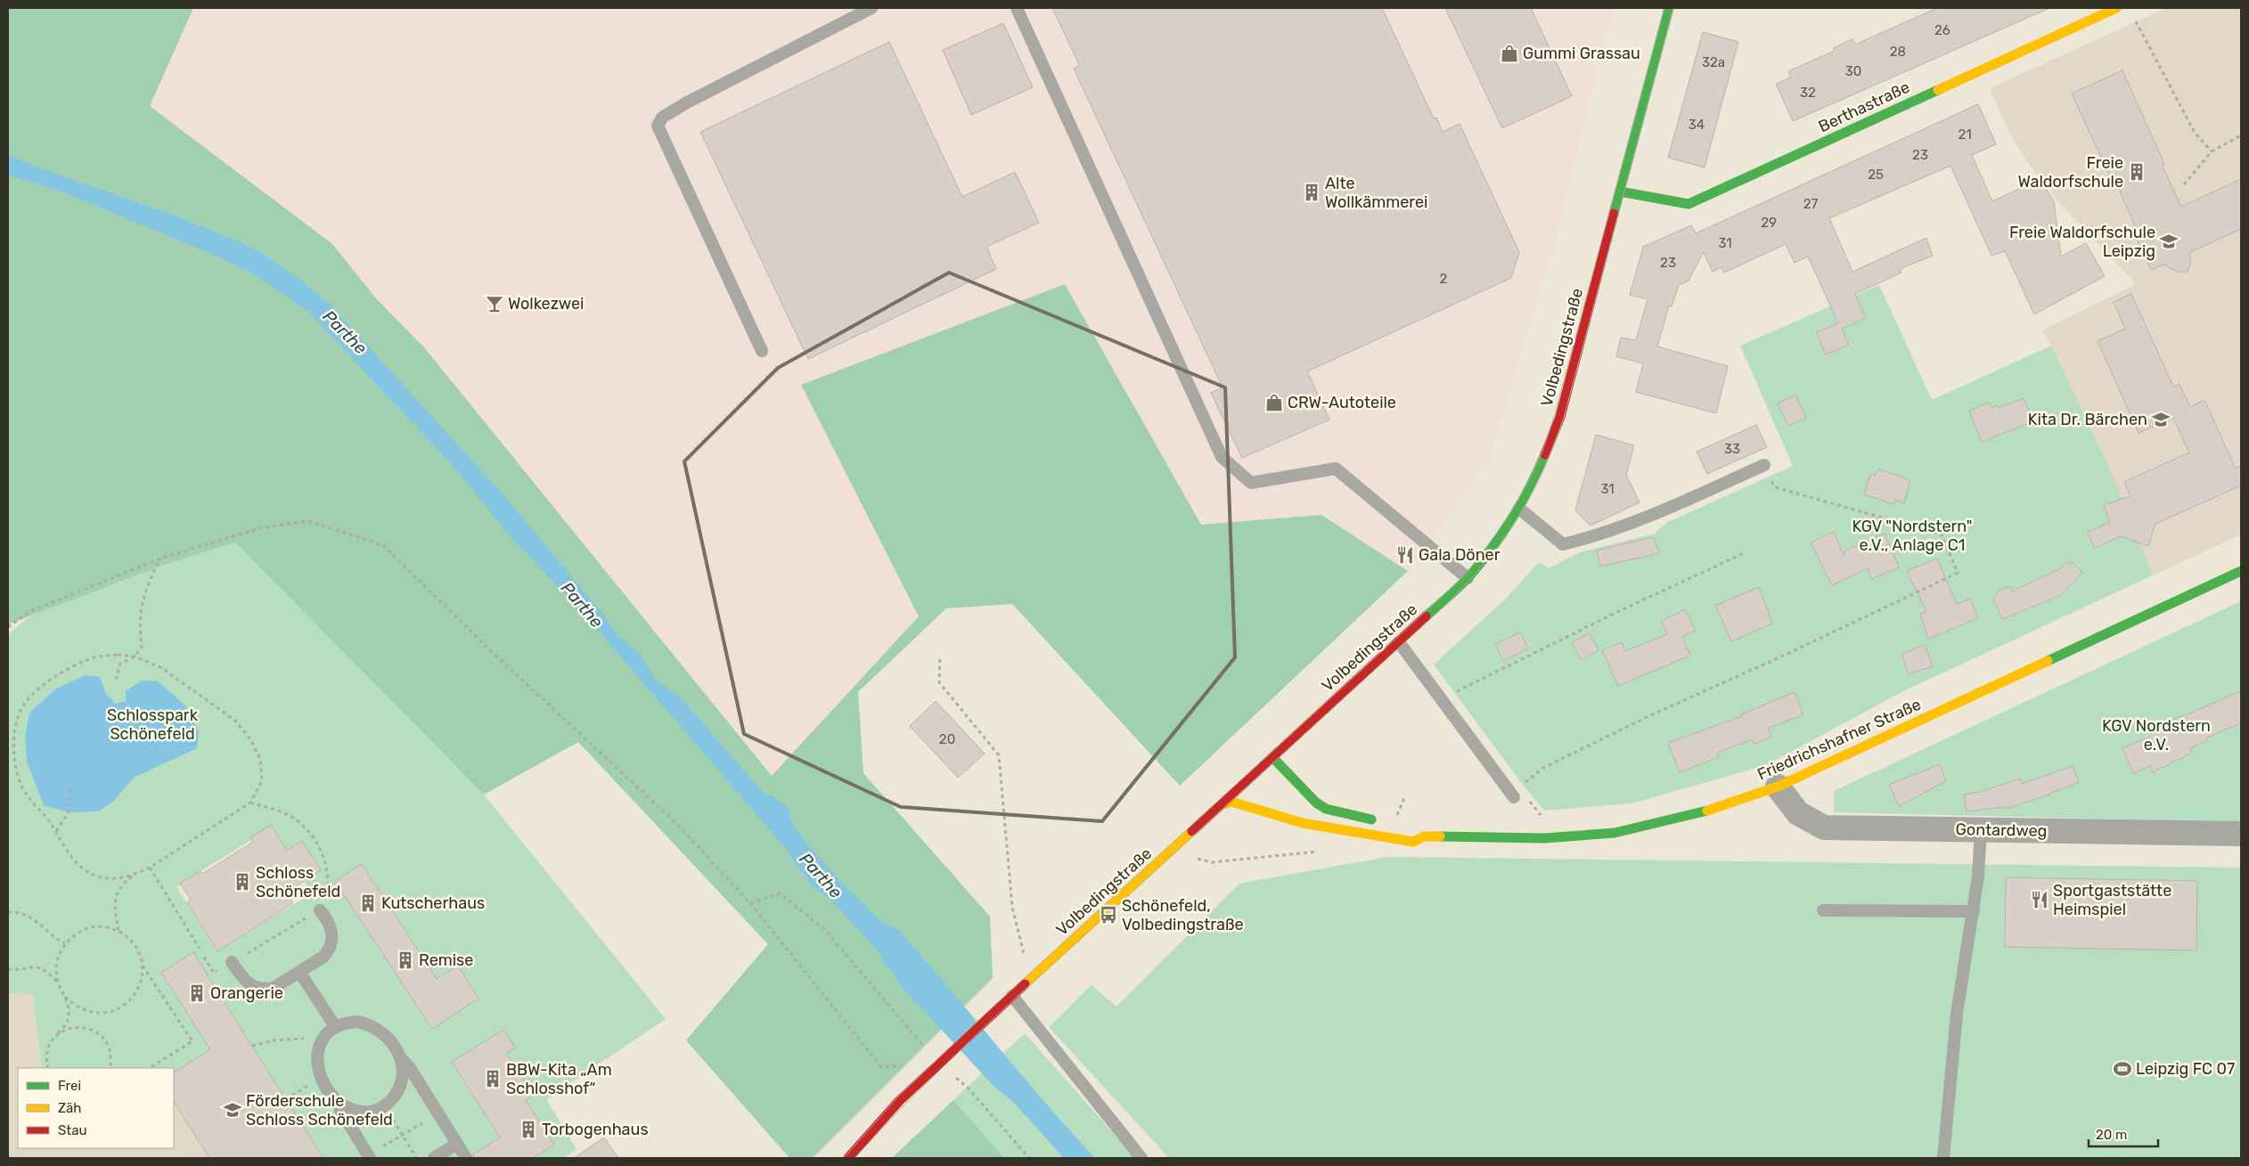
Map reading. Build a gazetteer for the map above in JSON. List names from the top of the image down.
{
  "streets": {
    "main road": ["Berthastraße", "Volbedingstraße", "Friedrichshafner Straße"],
    "street": ["Gontardweg"]
  },
  "crossings": [
    ["Berthastraße", "Volbedingstraße"],
    ["Volbedingstraße", "Friedrichshafner Straße"],
    ["Friedrichshafner Straße", "Gontardweg"]
  ],
  "water": ["Parthe"],
  "parks": ["KGV \"Nordstern\" e.V., Anlage C1", "Schlosspark Schönefeld", "KGV Nordstern e.V."],
  "places": {
    "shop": ["Gummi Grassau", "CRW-Autoteile"],
    "building": [
      "Freie Waldorfschule",
      "Alte Wollkämmerei",
      "Schloss Schönefeld",
      "Kutscherhaus",
      "Remise",
      "Orangerie",
      "BBW-Kita „Am Schlosshof“",
      "Torbogenhaus"
    ],
    "school or university": ["Freie Waldorfschule Leipzig", "Kita Dr. Bärchen", "Förderschule Schloss Schönefeld"],
    "bar": ["Wolkezwei"],
    "restaurant": ["Gala Döner", "Sportgaststätte Heimspiel"],
    "bus stop": ["Schönefeld, Volbedingstraße"],
    "sports": ["Leipzig FC 07"]
  },
  "house_numbers": [
    "26",
    "28",
    "32a",
    "30",
    "32",
    "34",
    "21",
    "23",
    "25",
    "27",
    "29",
    "31",
    "23",
    "2",
    "33",
    "31",
    "20"
  ],
  "legend": ["Frei", "Zäh", "Stau"],
  "scale_bar": "20 m"
}
